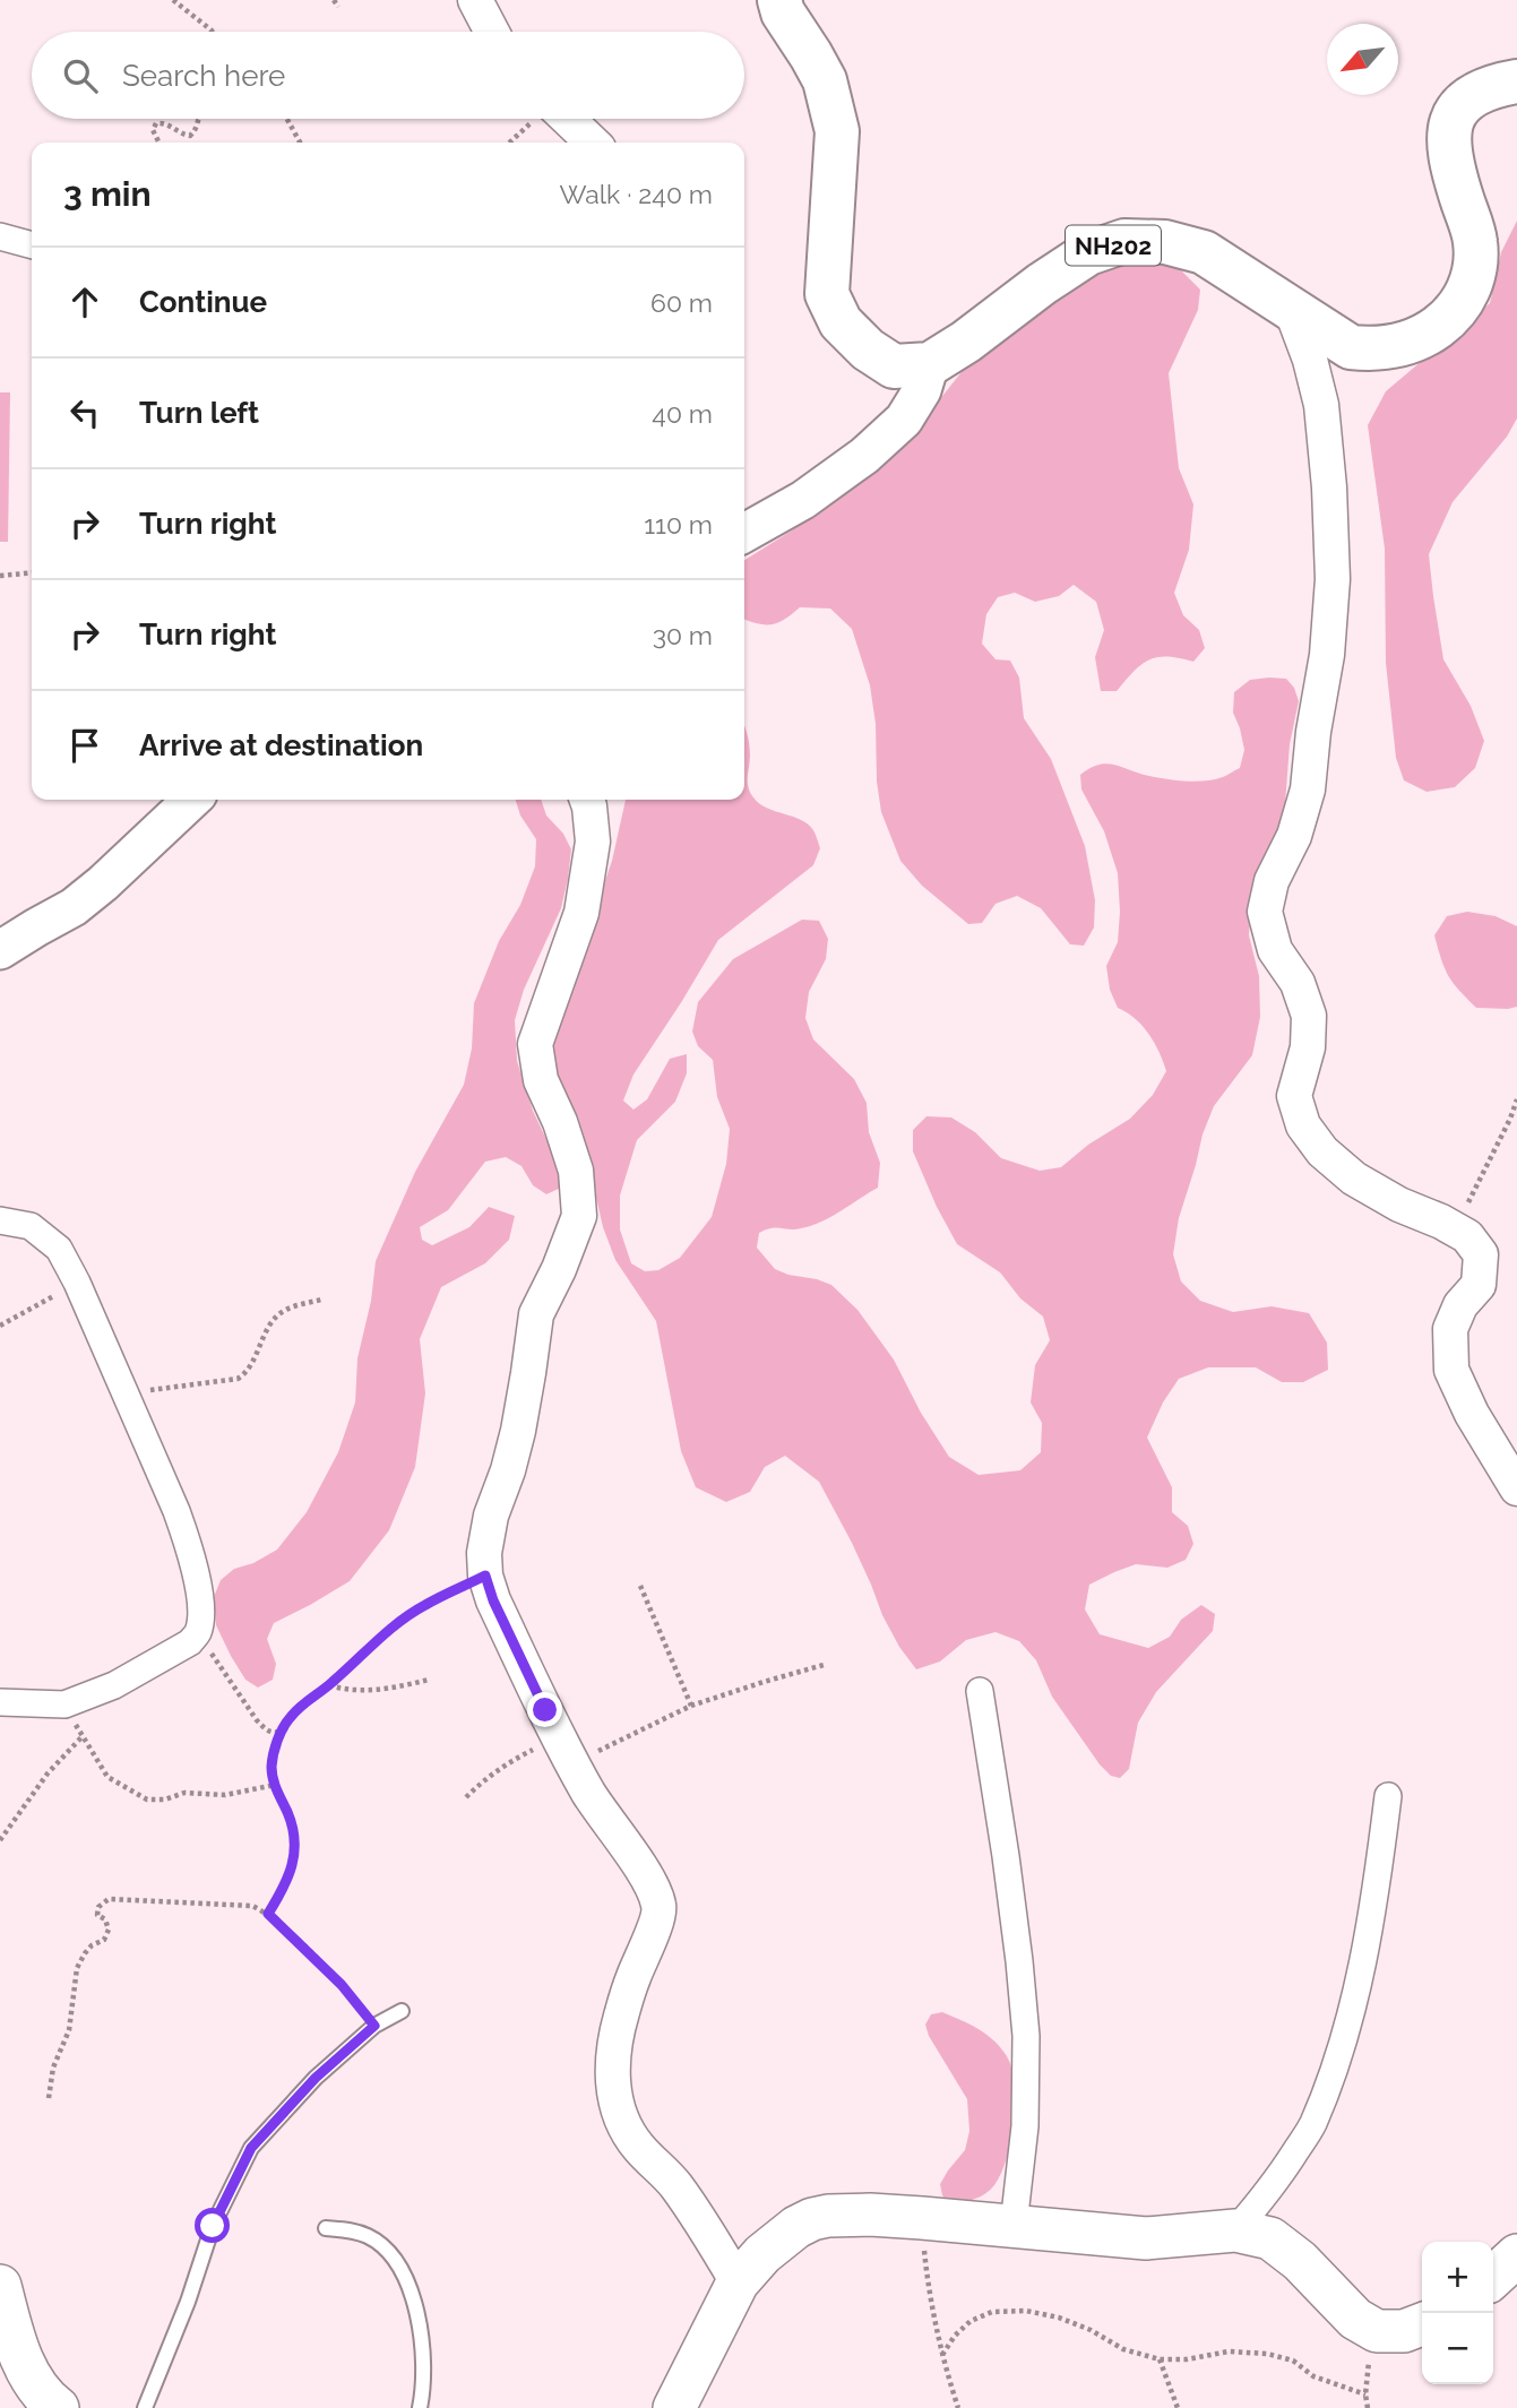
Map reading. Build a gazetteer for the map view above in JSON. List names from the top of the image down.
{
  "streets": {
    "highway": ["NH202"]
  },
  "north": "bottom left",
  "page": {
    "search": "Search here",
    "heading": ["3 min", "Walk · 240 m"],
    "list": [
      ["Continue", "60 m"],
      ["Turn left", "40 m"],
      ["Turn right", "110 m"],
      ["Turn right", "30 m"],
      "Arrive at destination"
    ],
    "map_buttons": ["+", "−"]
  }
}
